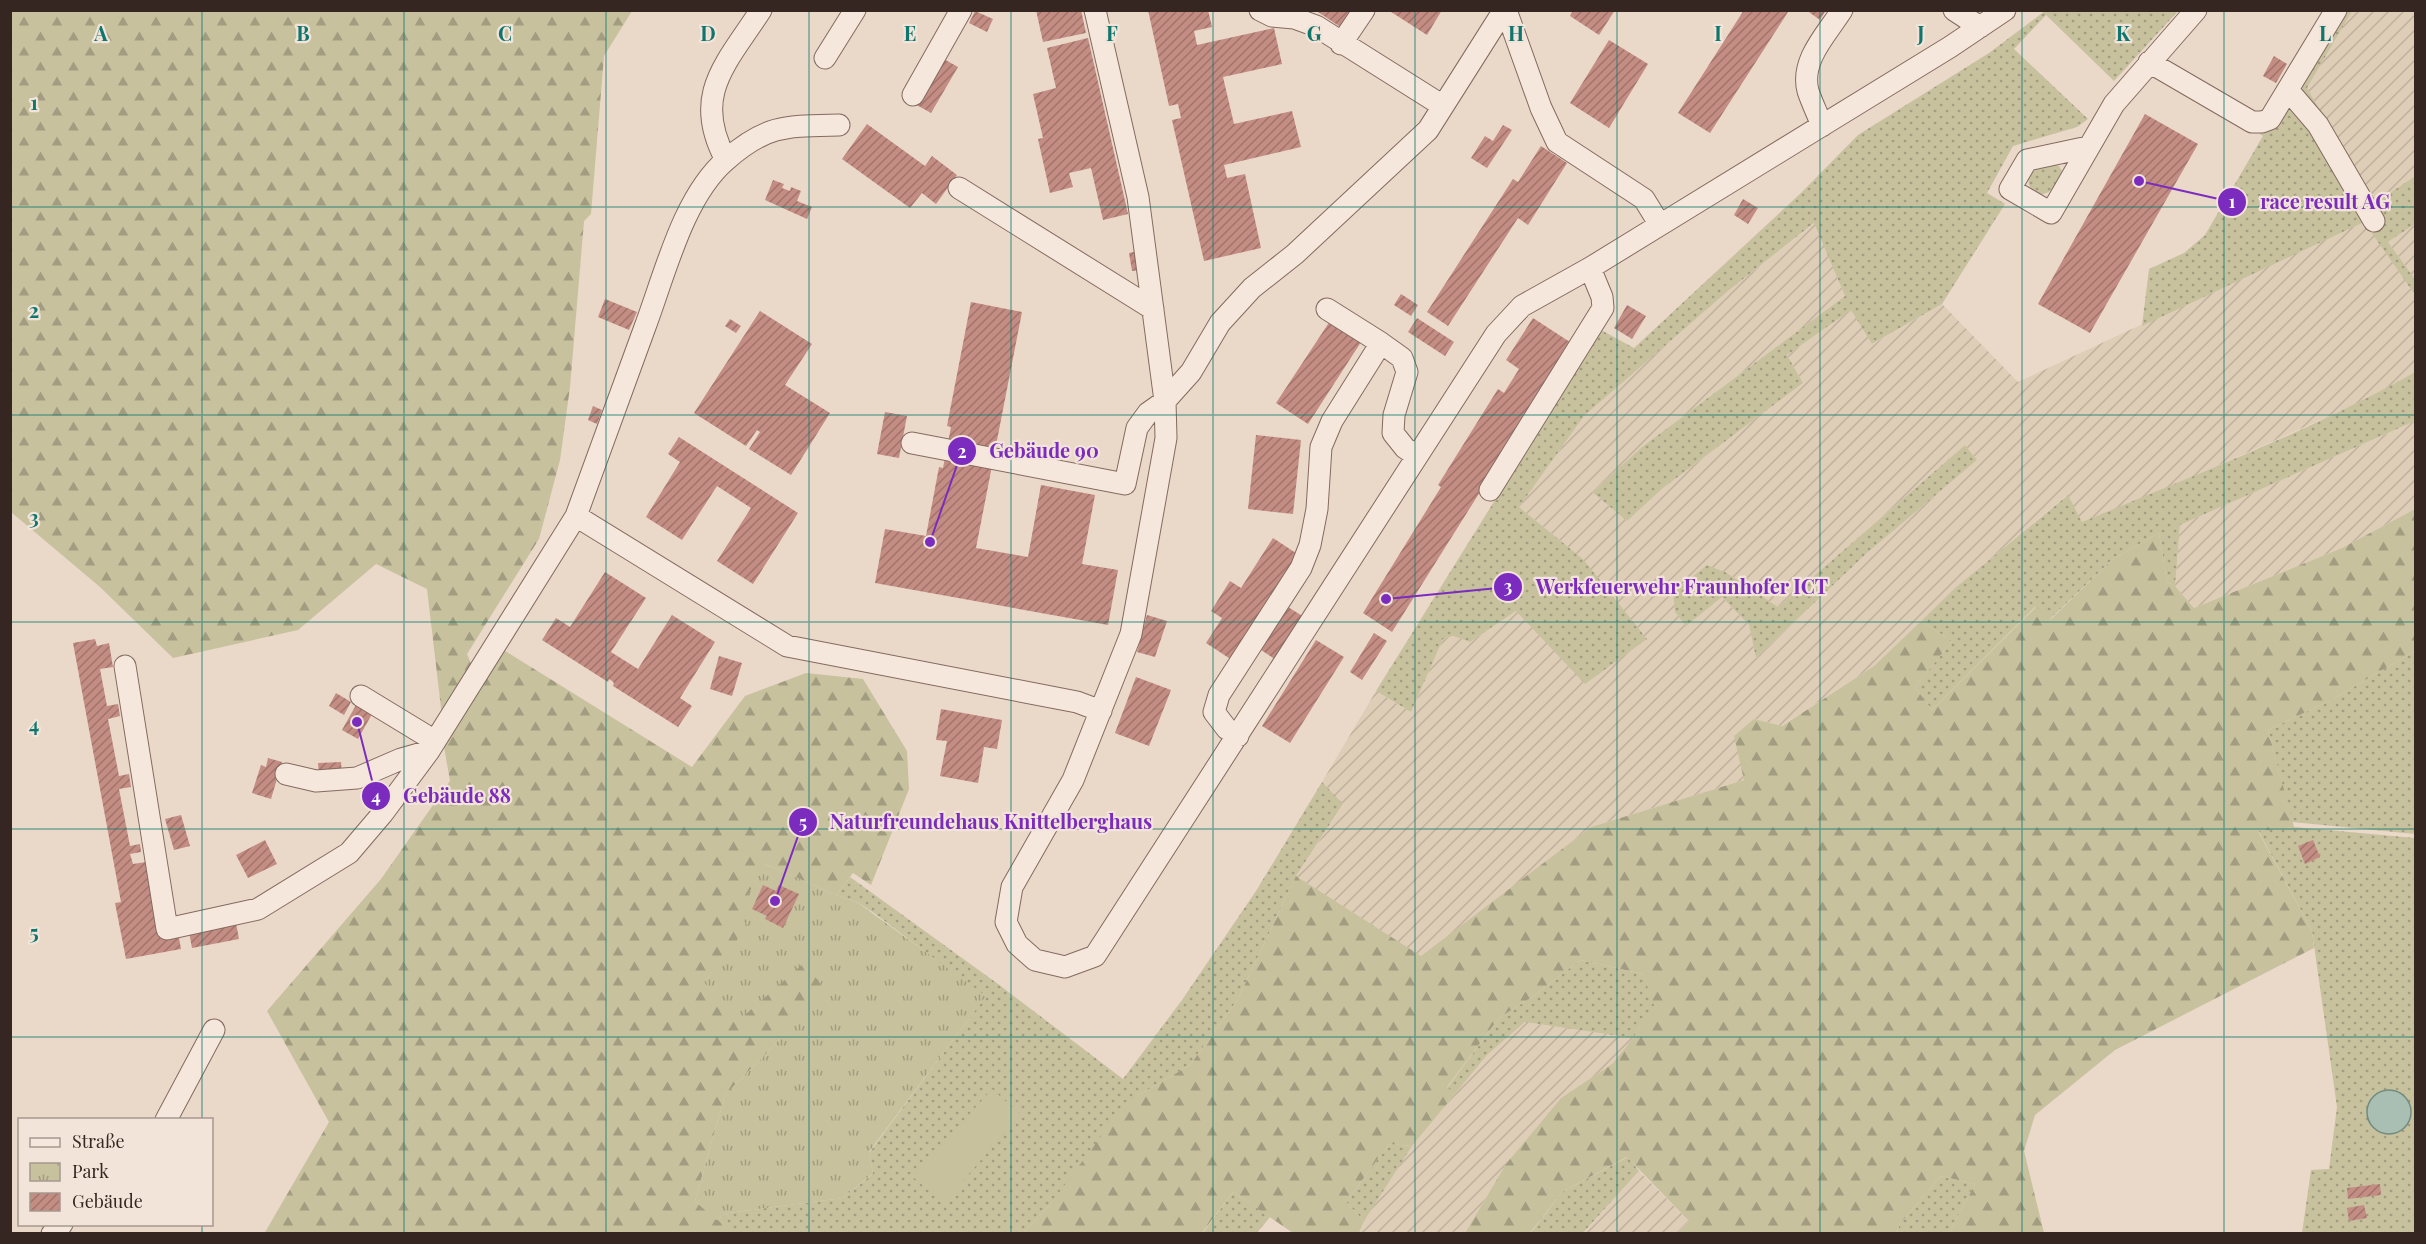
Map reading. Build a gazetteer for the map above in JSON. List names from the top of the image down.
{
  "places": [
    "race result AG",
    "Gebäude 90",
    "Werkfeuerwehr Fraunhofer ICT",
    "Gebäude 88",
    "Naturfreundehaus Knittelberghaus"
  ],
  "legend": ["Straße", "Park", "Gebäude"],
  "grid": {
    "columns": [
      "A",
      "B",
      "C",
      "D",
      "E",
      "F",
      "G",
      "H",
      "I",
      "J",
      "K",
      "L"
    ],
    "rows": [
      "1",
      "2",
      "3",
      "4",
      "5"
    ]
  }
}
